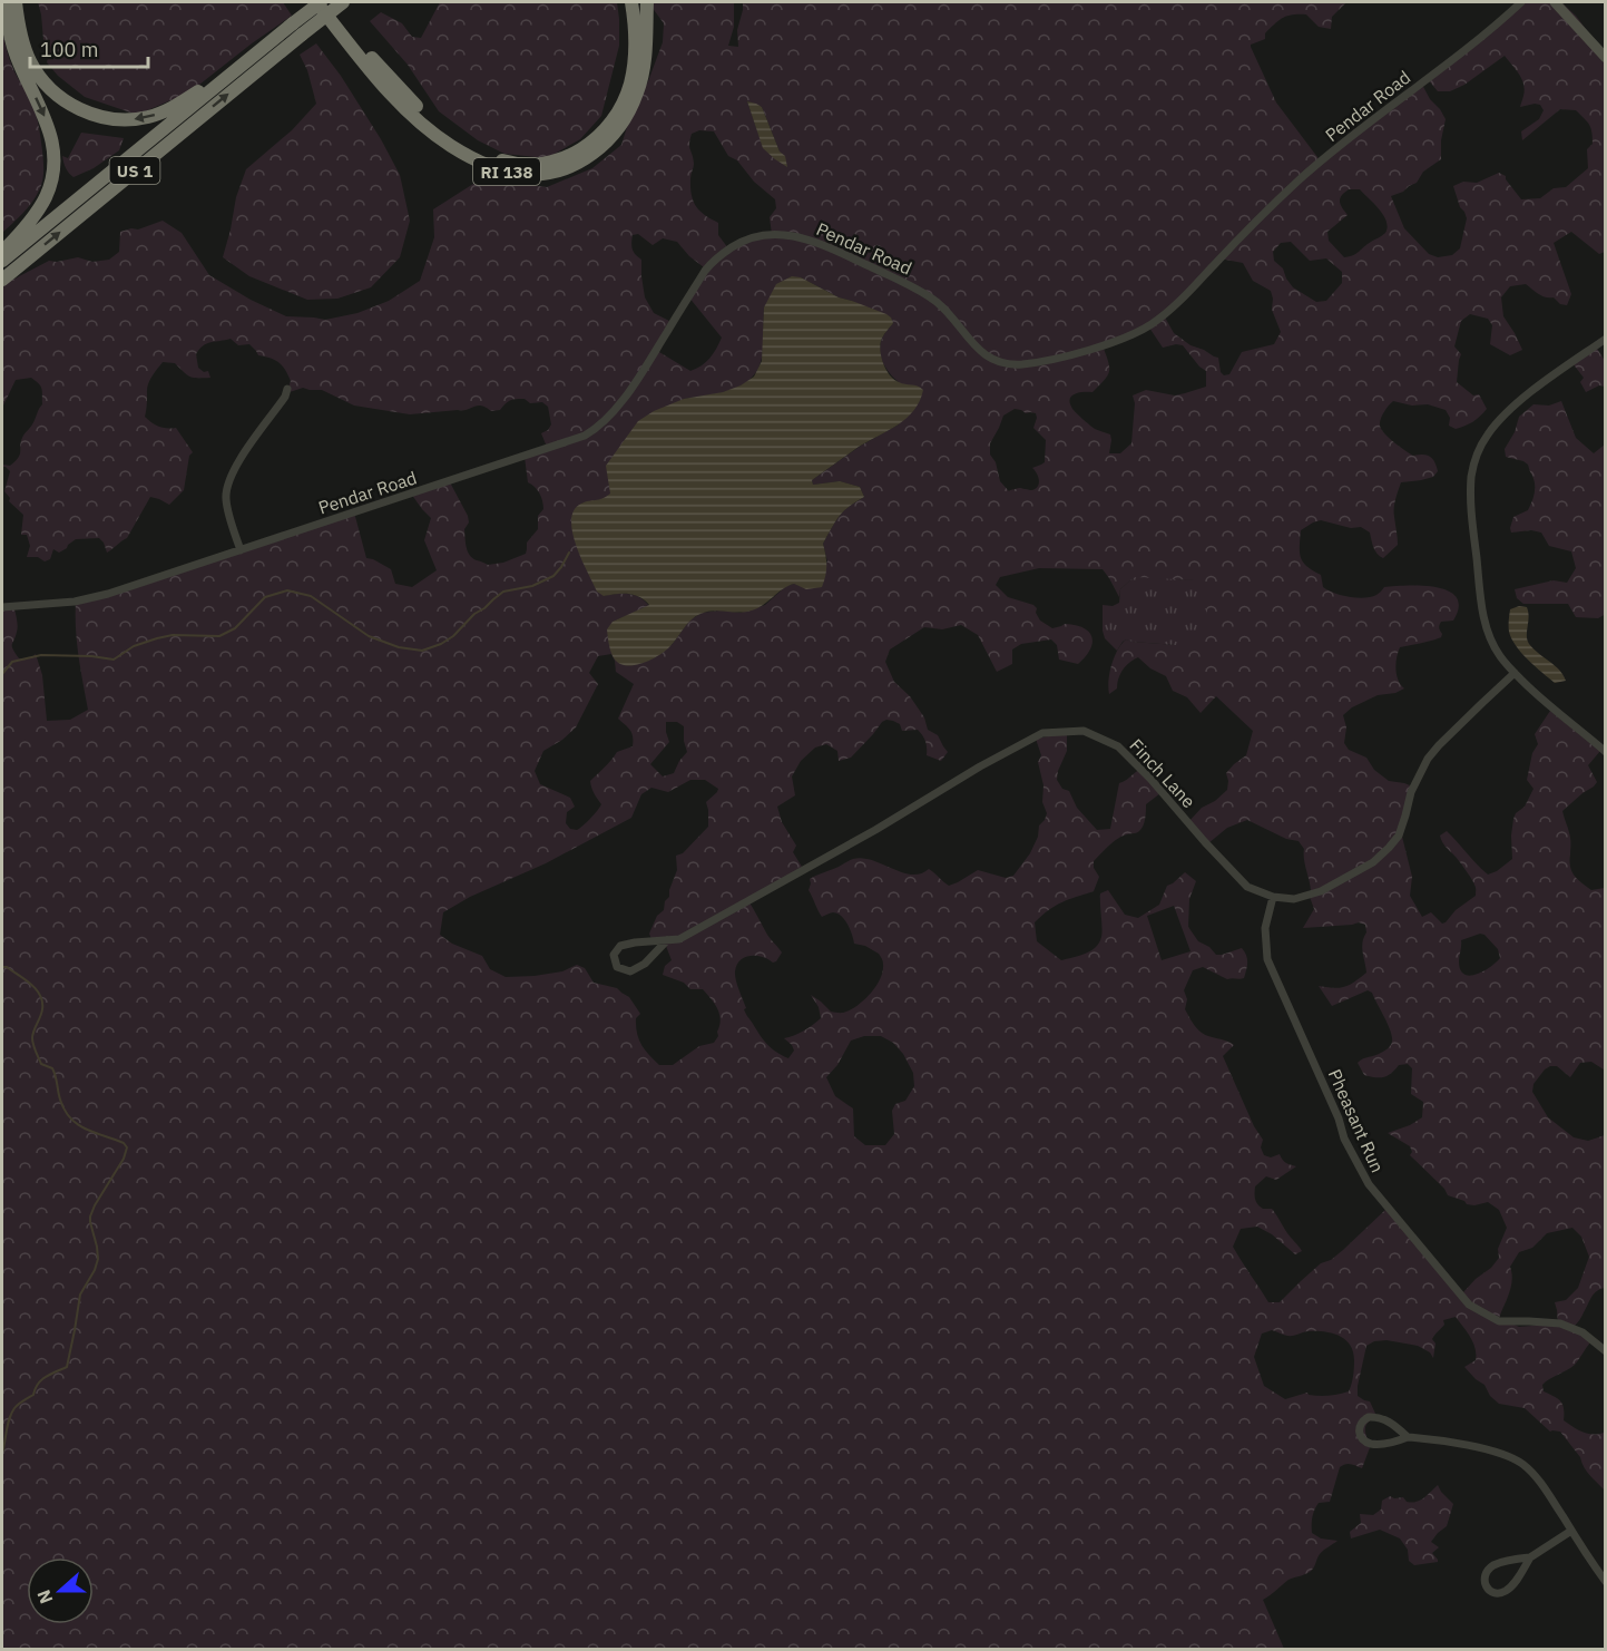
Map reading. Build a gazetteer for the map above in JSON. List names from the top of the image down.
{
  "streets": {
    "highway": ["US 1", "RI 138"],
    "street": ["Pendar Road", "Finch Lane", "Pheasant Run"]
  },
  "crossings": [
    ["US 1", "RI 138"],
    ["Finch Lane", "Pheasant Run"]
  ],
  "scale_bar": "100 m",
  "north": "left"
}
